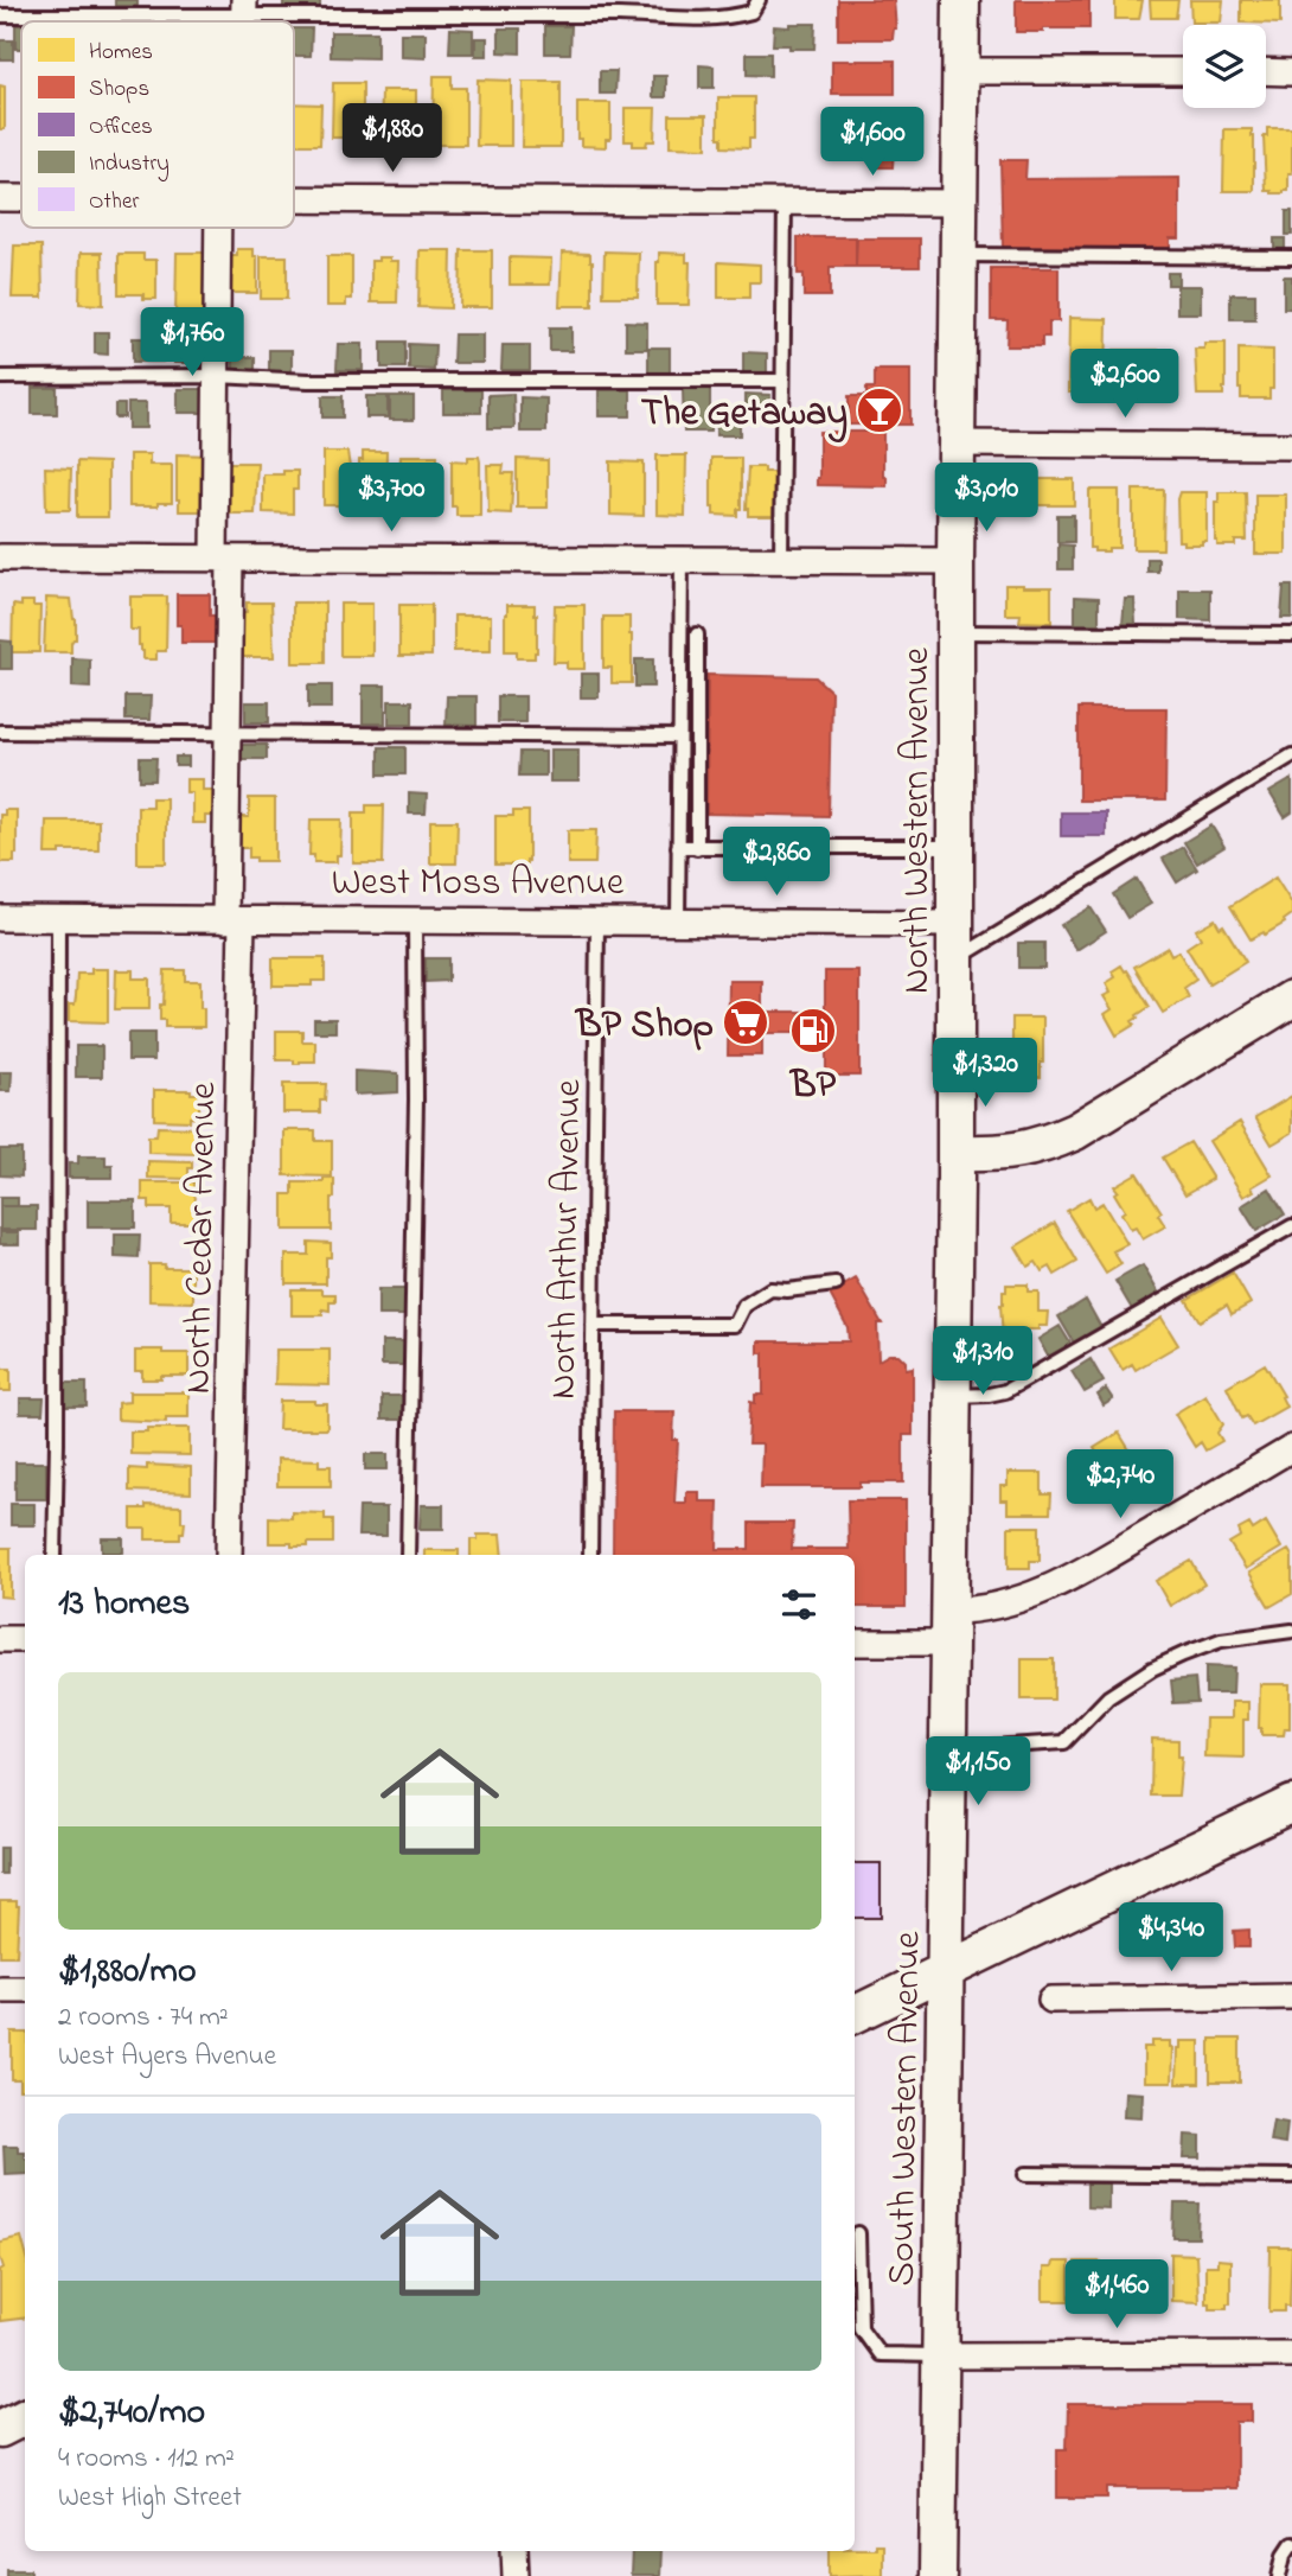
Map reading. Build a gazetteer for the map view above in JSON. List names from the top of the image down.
{
  "streets": {
    "main road": ["North Western Avenue", "South Western Avenue"],
    "street": ["West Moss Avenue", "North Cedar Avenue"],
    "lane": ["North Arthur Avenue"]
  },
  "crossings": [
    ["North Western Avenue", "West Moss Avenue"],
    ["North Western Avenue", "South Western Avenue"],
    ["West Moss Avenue", "North Cedar Avenue"],
    ["West Moss Avenue", "North Arthur Avenue"]
  ],
  "places": {
    "bar": ["The Getaway"],
    "supermarket": ["BP Shop"],
    "fuel station": ["BP"]
  },
  "legend": [
    "Homes",
    "Shops",
    "Offices",
    "Industry",
    "Other"
  ],
  "page": {
    "price": [
      "$1,880",
      "$1,600",
      "$1,760",
      "$2,600",
      "$3,700",
      "$3,010",
      "$2,860",
      "$1,320",
      "$1,310",
      "$2,740",
      "$1,150",
      "$4,340",
      "$1,460"
    ],
    "heading": "13 homes",
    "list": [
      {
        "name": "$1,880/mo",
        "note": "2 rooms · 74 m² · West Ayers Avenue"
      },
      {
        "name": "$2,740/mo",
        "note": "4 rooms · 112 m² · West High Street"
      }
    ]
  }
}
